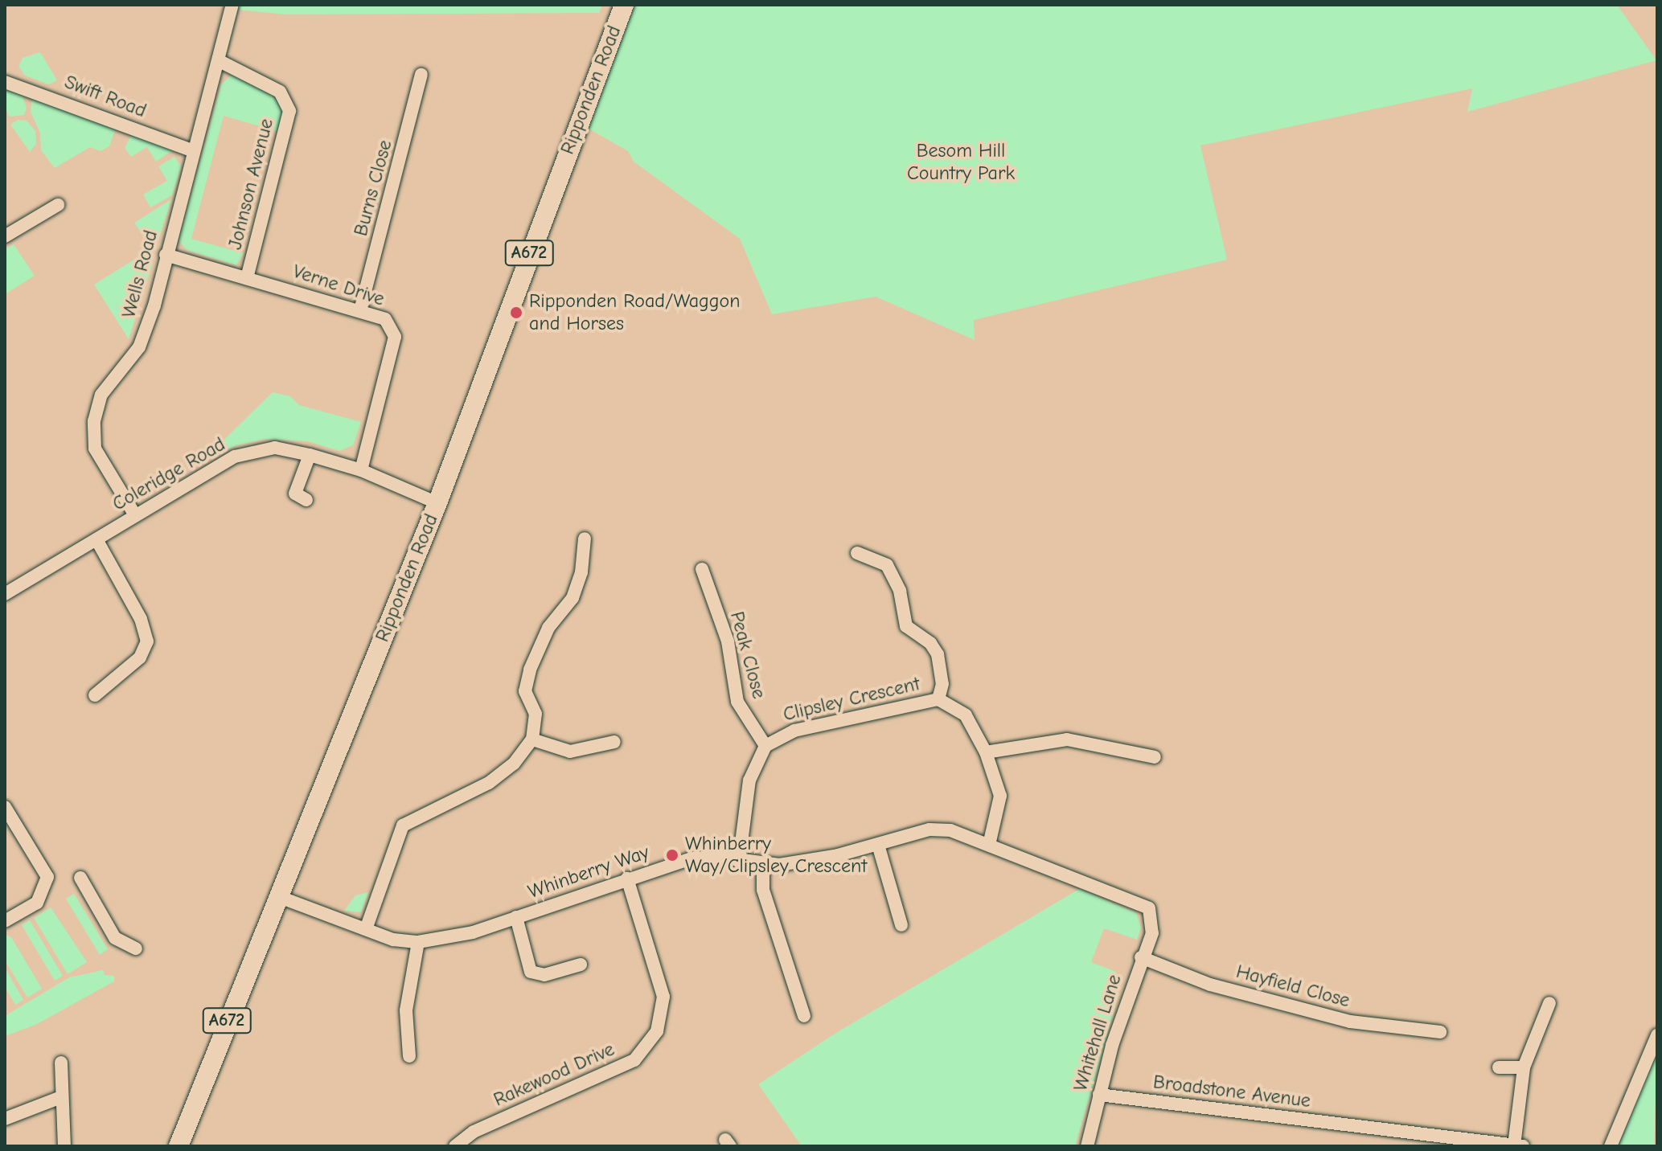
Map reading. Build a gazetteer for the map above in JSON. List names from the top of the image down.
{
  "streets": {
    "main road": ["Ripponden Road", "A672"],
    "street": [
      "Swift Road",
      "Johnson Avenue",
      "Burns Close",
      "Wells Road",
      "Verne Drive",
      "Coleridge Road",
      "Peak Close",
      "Clipsley Crescent",
      "Whinberry Way",
      "Hayfield Close",
      "Whitehall Lane",
      "Rakewood Drive",
      "Broadstone Avenue"
    ]
  },
  "crossings": [
    ["Ripponden Road", "Coleridge Road"],
    ["Ripponden Road", "Whinberry Way"],
    ["Swift Road", "Wells Road"],
    ["Johnson Avenue", "Wells Road"],
    ["Johnson Avenue", "Verne Drive"],
    ["Burns Close", "Verne Drive"],
    ["Wells Road", "Verne Drive"],
    ["Wells Road", "Coleridge Road"],
    ["Verne Drive", "Coleridge Road"],
    ["Peak Close", "Clipsley Crescent"],
    ["Clipsley Crescent", "Whinberry Way"],
    ["Whinberry Way", "Whitehall Lane"],
    ["Whinberry Way", "Rakewood Drive"],
    ["Hayfield Close", "Whitehall Lane"],
    ["Whitehall Lane", "Broadstone Avenue"]
  ],
  "parks": ["Besom Hill Country Park"],
  "places": ["Ripponden Road/Waggon and Horses", "Whinberry Way/Clipsley Crescent"]
}
